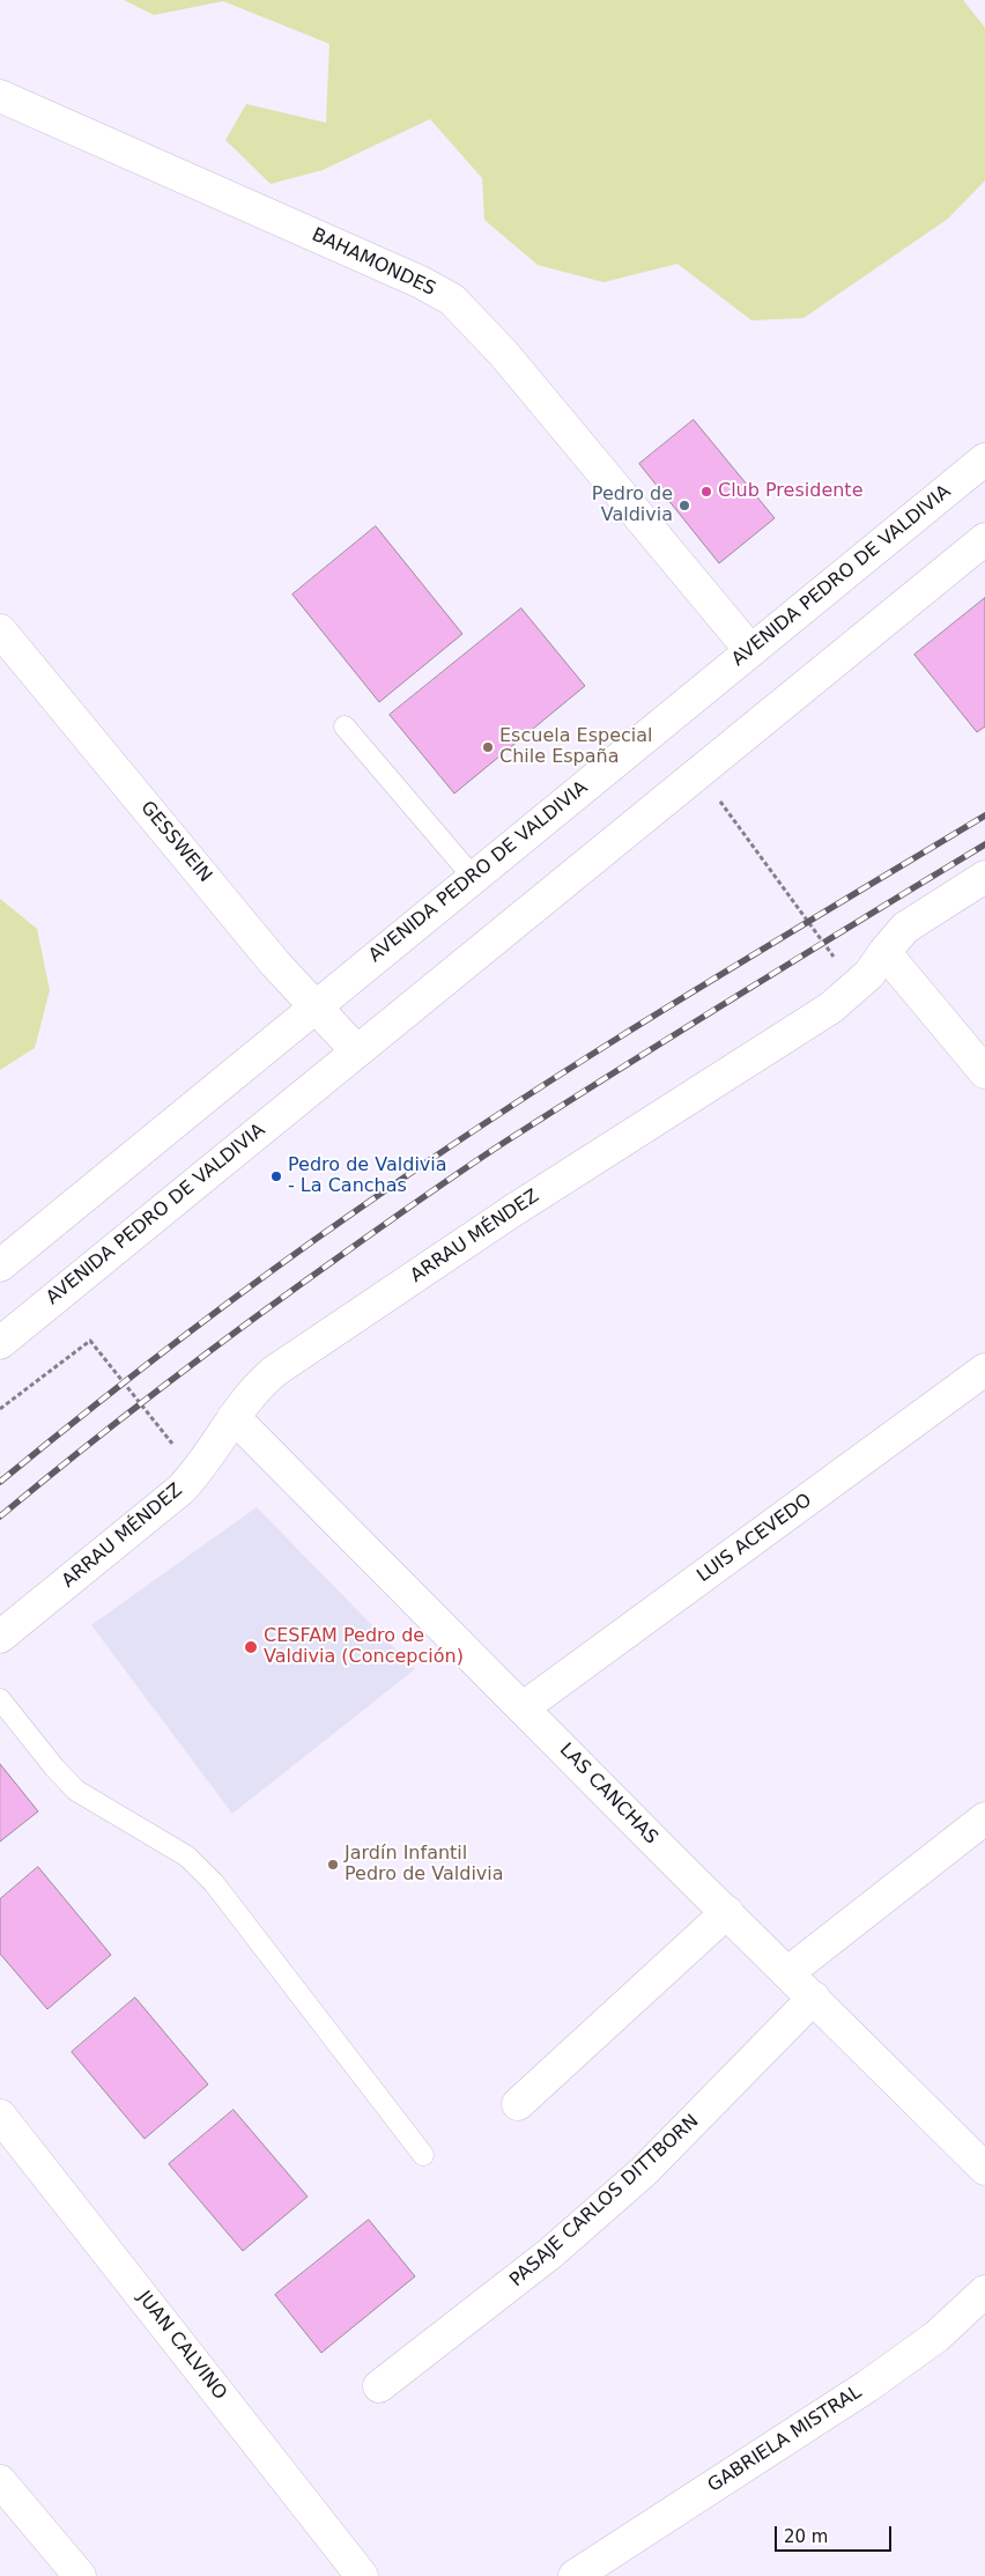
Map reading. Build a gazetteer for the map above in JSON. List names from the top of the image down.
{
  "streets": {
    "street": [
      "BAHAMONDES",
      "AVENIDA PEDRO DE VALDIVIA",
      "GESSWEIN",
      "ARRAU MÉNDEZ",
      "LUIS ACEVEDO",
      "LAS CANCHAS",
      "PASAJE CARLOS DITTBORN",
      "JUAN CALVINO",
      "GABRIELA MISTRAL"
    ]
  },
  "crossings": [
    ["BAHAMONDES", "AVENIDA PEDRO DE VALDIVIA"],
    ["AVENIDA PEDRO DE VALDIVIA", "GESSWEIN"],
    ["ARRAU MÉNDEZ", "LAS CANCHAS"],
    ["LUIS ACEVEDO", "LAS CANCHAS"],
    ["LAS CANCHAS", "PASAJE CARLOS DITTBORN"]
  ],
  "places": [
    "Club Presidente",
    "Pedro de Valdivia",
    "Escuela Especial Chile España",
    "Pedro de Valdivia - La Canchas",
    "CESFAM Pedro de Valdivia (Concepción)",
    "Jardín Infantil Pedro de Valdivia"
  ],
  "scale_bar": "20 m"
}
